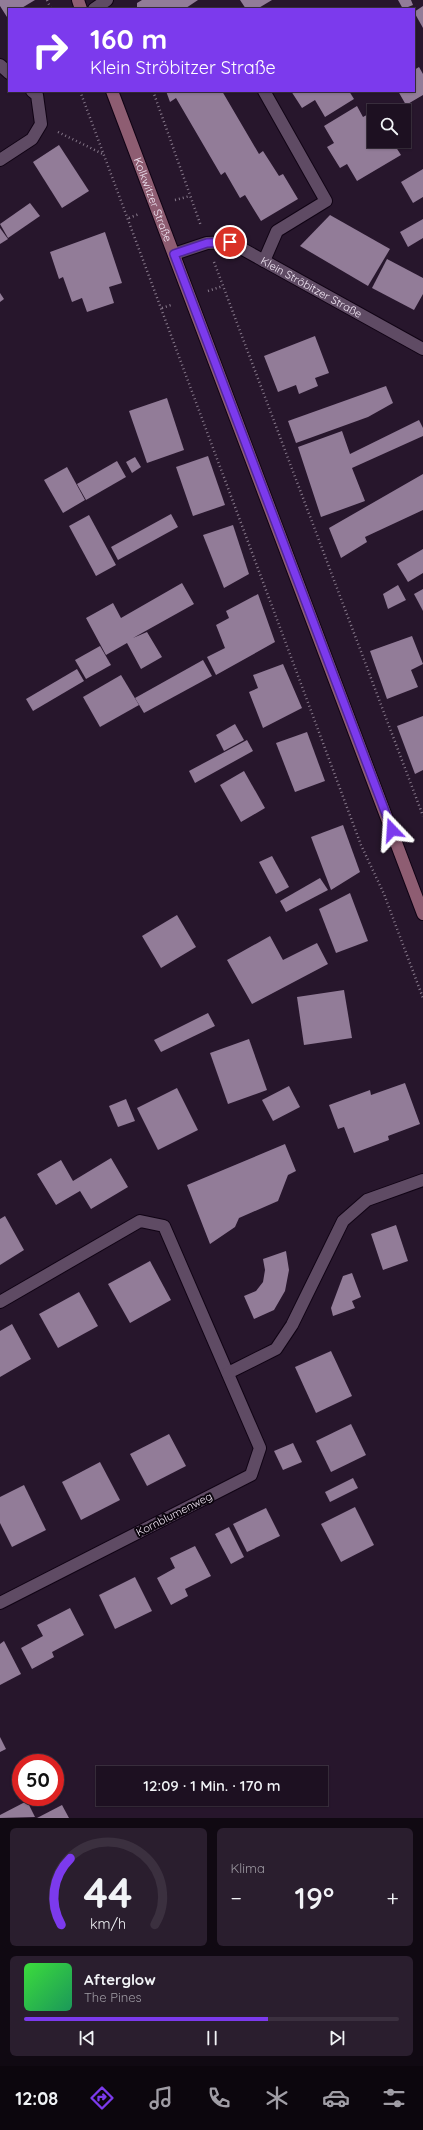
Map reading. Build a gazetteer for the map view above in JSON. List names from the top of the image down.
{
  "streets": {
    "main road": ["Kolkwitzer Straße"],
    "street": ["Klein Ströbitzer Straße", "Kornblumenweg"]
  },
  "crossings": [
    ["Kolkwitzer Straße", "Klein Ströbitzer Straße"]
  ],
  "page": {
    "turn": ["160 m", "Klein Ströbitzer Straße"],
    "limit": "50",
    "trip": "12:09 · 1 Min. · 170 m",
    "tile": "Klima",
    "heat": ["−", "19°", "+"],
    "song": ["Afterglow", "The Pines"],
    "tabs": "12:08",
    "gauge": ["44", "km/h"]
  }
}
